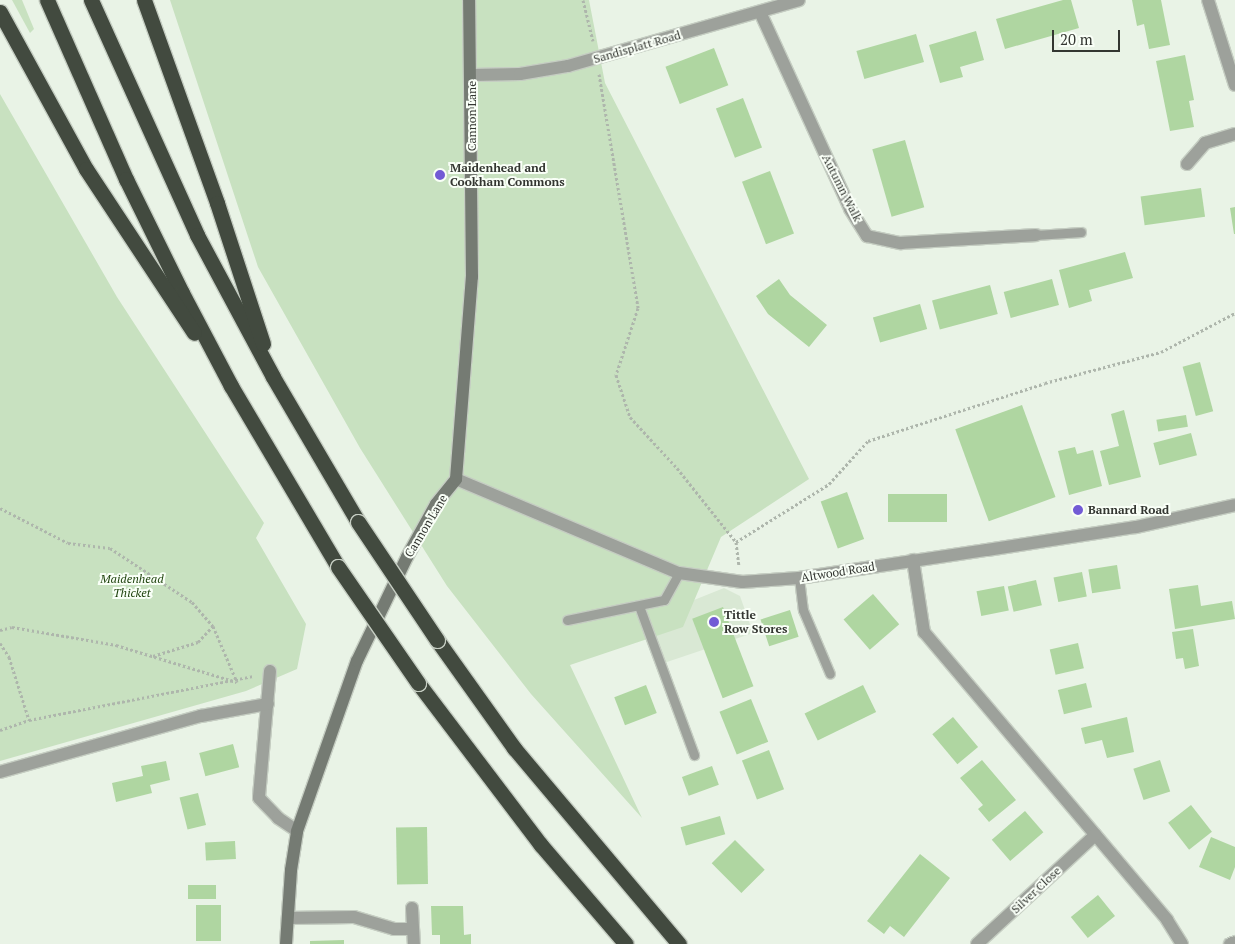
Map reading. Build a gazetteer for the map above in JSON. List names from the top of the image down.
{
  "streets": {
    "street": [
      "Sandisplatt Road",
      "Cannon Lane",
      "Autumn Walk",
      "Altwood Road",
      "Silver Close"
    ]
  },
  "crossings": [
    ["Sandisplatt Road", "Cannon Lane"],
    ["Sandisplatt Road", "Autumn Walk"],
    ["Cannon Lane", "Altwood Road"]
  ],
  "parks": ["Maidenhead Thicket"],
  "places": ["Maidenhead and Cookham Commons", "Bannard Road", "Tittle Row Stores"],
  "scale_bar": "20 m"
}
